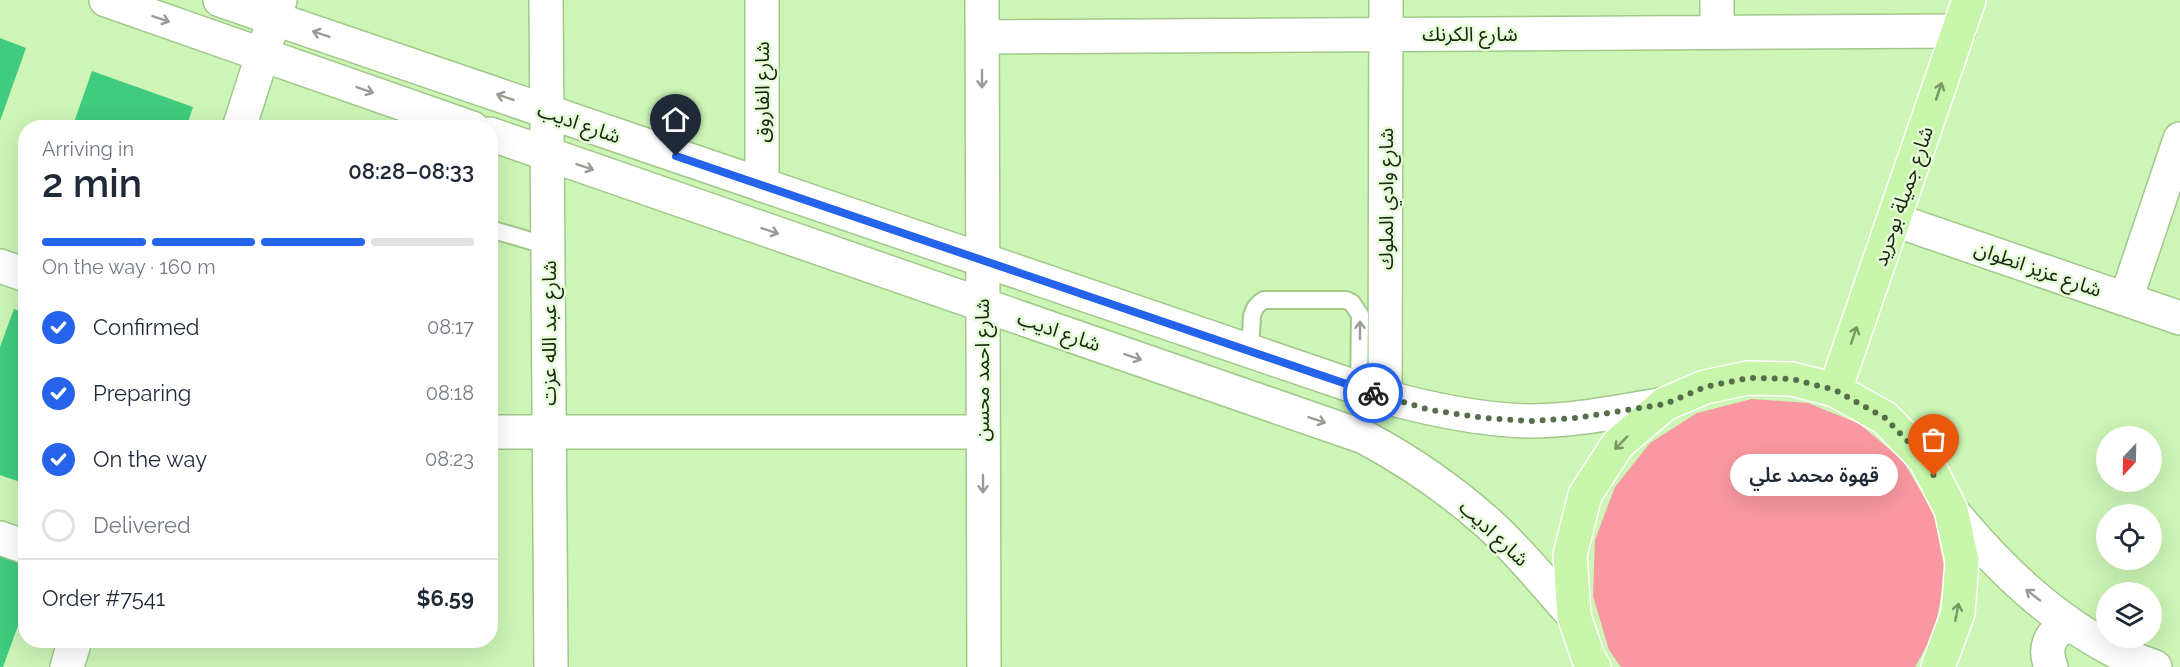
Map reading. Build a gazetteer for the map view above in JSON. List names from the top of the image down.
{
  "streets": {
    "main road": ["شارع جميلة بوحريد"],
    "street": [
      "شارع الكرنك",
      "شارع الفاروق",
      "شارع اديب",
      "شارع وادي الملوك",
      "شارع عزيز انطوان",
      "شارع عبد الله عزت",
      "شارع احمد محسن"
    ]
  },
  "crossings": [
    ["شارع الكرنك", "شارع جميلة بوحريد"],
    ["شارع الكرنك", "شارع وادي الملوك"],
    ["شارع الكرنك", "شارع احمد محسن"],
    ["شارع الفاروق", "شارع اديب"],
    ["شارع اديب", "شارع وادي الملوك"],
    ["شارع اديب", "شارع عبد الله عزت"],
    ["شارع اديب", "شارع احمد محسن"],
    ["شارع جميلة بوحريد", "شارع عزيز انطوان"]
  ],
  "one_way": ["شارع جميلة بوحريد", "شارع احمد محسن"],
  "places": ["قهوة محمد علي"],
  "north": "bottom",
  "page": {
    "heading": ["2 min", "Arriving in", "08:28–08:33"],
    "panel": ["Order #7541", "$6.59"],
    "bar": "On the way · 160 m",
    "list": [
      ["Confirmed", "08:17"],
      ["Preparing", "08:18"],
      ["On the way", "08:23"],
      "Delivered"
    ],
    "bubble": "قهوة محمد علي"
  }
}
